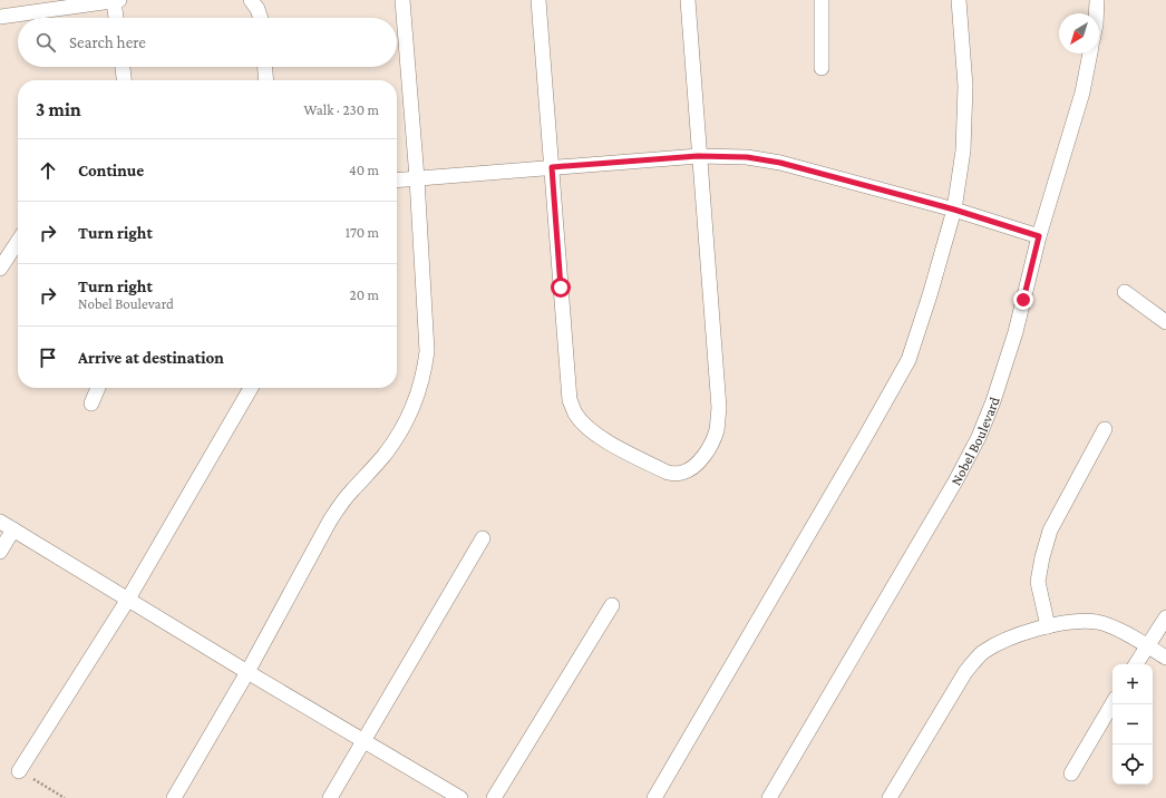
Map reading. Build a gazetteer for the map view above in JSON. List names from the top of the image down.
{
  "streets": {
    "street": ["Nobel Boulevard"]
  },
  "north": "bottom left",
  "page": {
    "search": "Search here",
    "heading": ["3 min", "Walk · 230 m"],
    "list": [
      ["Continue", "40 m"],
      ["Turn right", "170 m"],
      ["Turn right", "Nobel Boulevard", "20 m"],
      "Arrive at destination"
    ],
    "map_buttons": ["+", "−"]
  }
}
